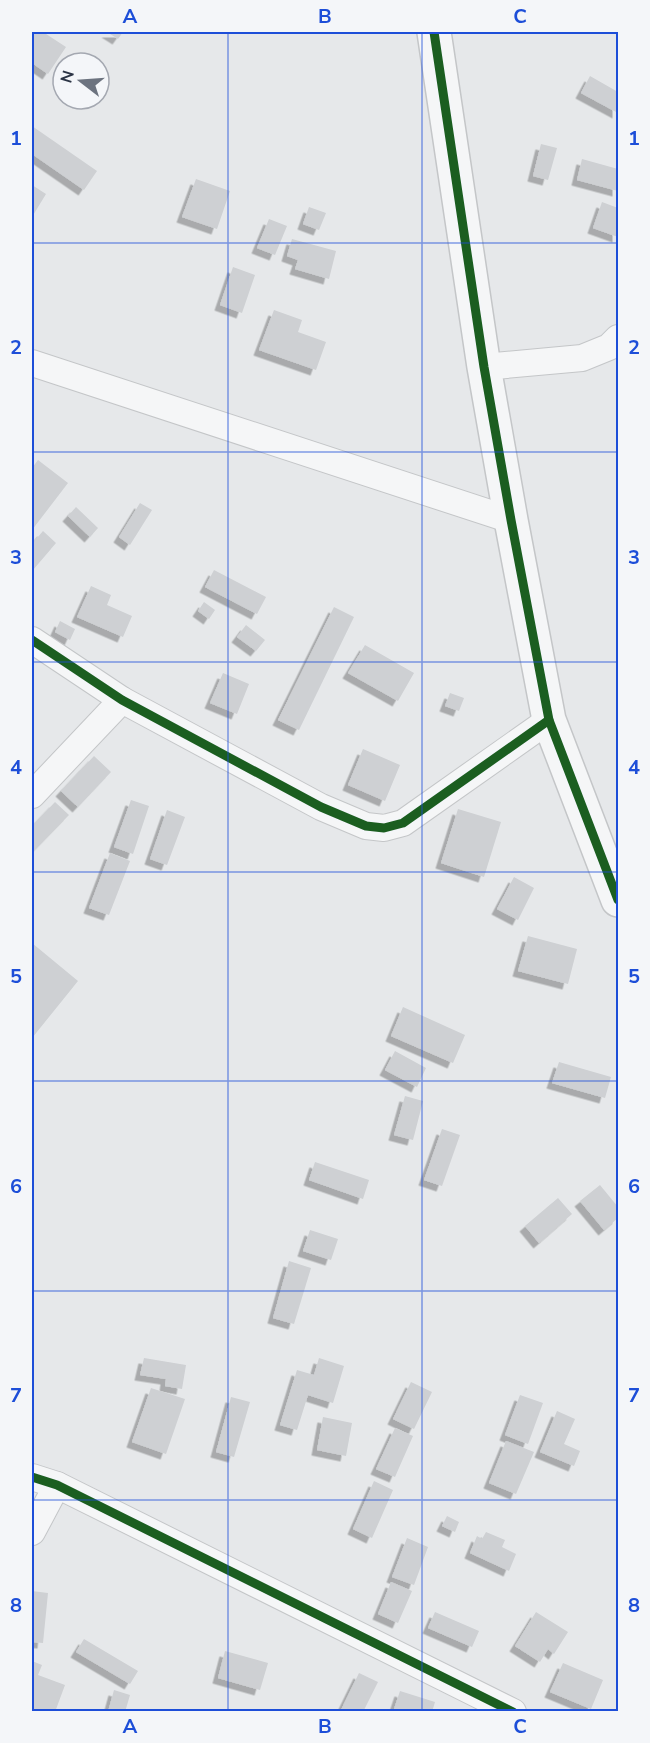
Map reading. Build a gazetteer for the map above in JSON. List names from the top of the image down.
{
  "north": "left",
  "grid": {
    "columns": ["A", "B", "C"],
    "rows": [
      "1",
      "2",
      "3",
      "4",
      "5",
      "6",
      "7",
      "8"
    ]
  }
}
